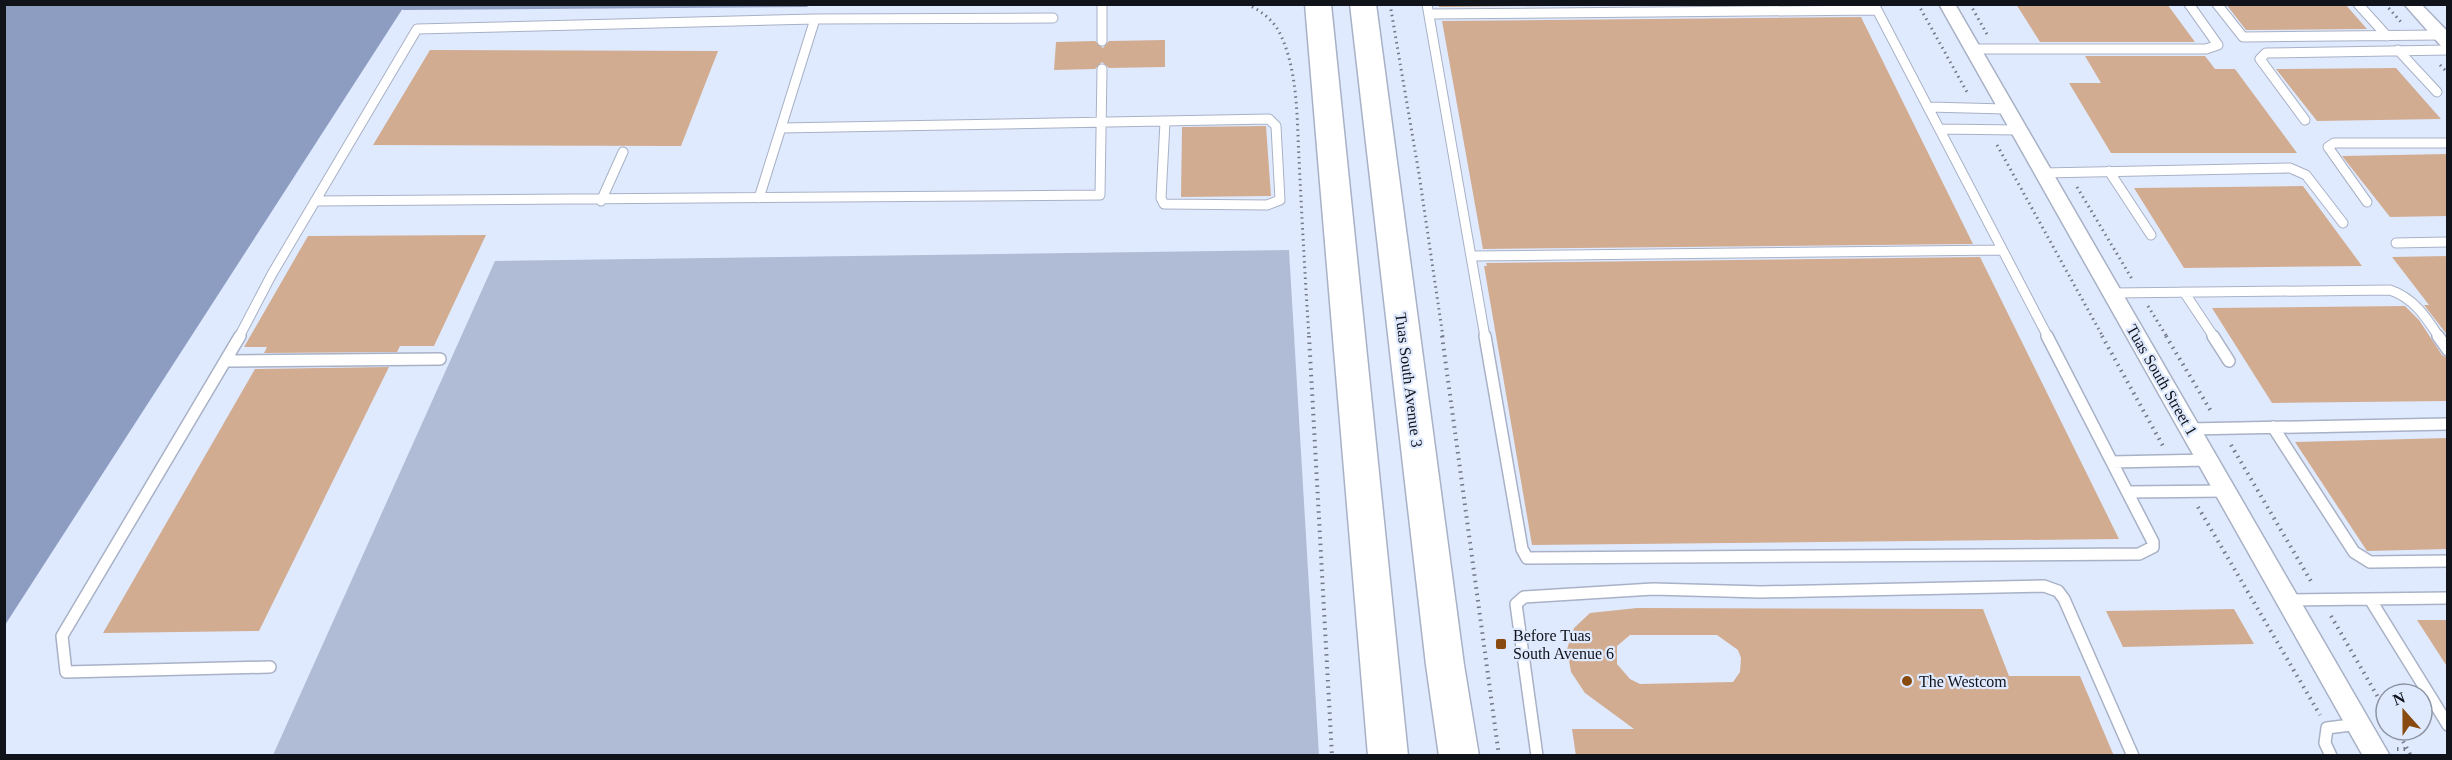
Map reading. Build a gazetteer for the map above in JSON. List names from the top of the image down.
{
  "streets": {
    "main road": ["Tuas South Avenue 3"],
    "street": ["Tuas South Street 1"]
  },
  "places": {
    "transit": ["Before Tuas South Avenue 6"],
    "other": ["The Westcom"]
  },
  "north": "top"
}
